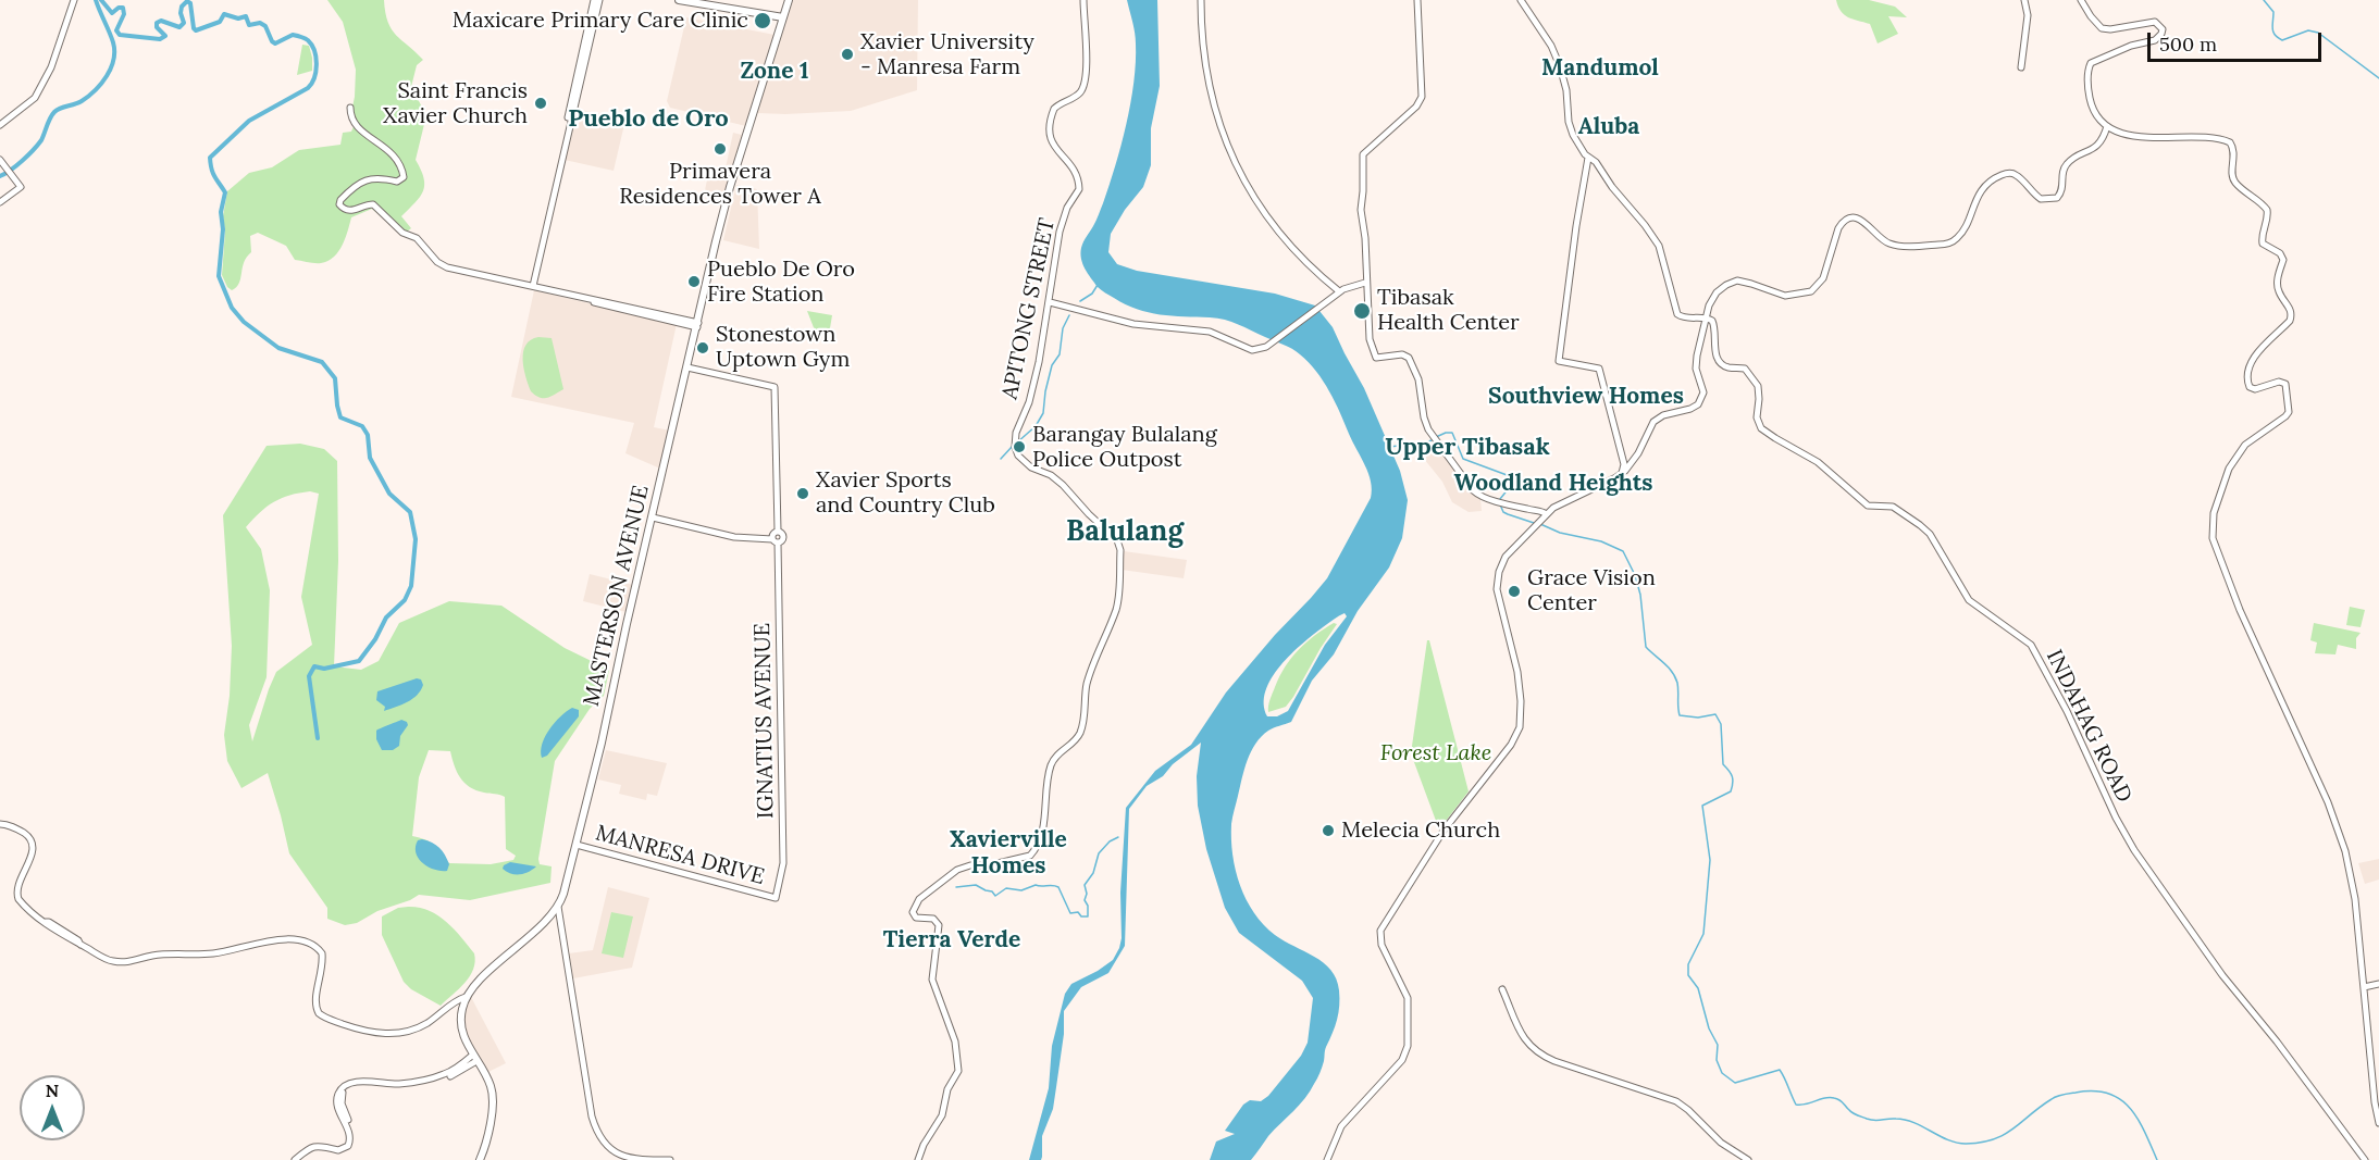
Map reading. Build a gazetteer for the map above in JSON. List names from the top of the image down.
{
  "streets": {
    "main road": ["MASTERSON AVENUE"],
    "street": [
      "APITONG STREET",
      "IGNATIUS AVENUE",
      "INDAHAG ROAD",
      "MANRESA DRIVE"
    ]
  },
  "crossings": [
    ["MASTERSON AVENUE", "IGNATIUS AVENUE"],
    ["MASTERSON AVENUE", "MANRESA DRIVE"],
    ["IGNATIUS AVENUE", "MANRESA DRIVE"]
  ],
  "districts": [
    "Mandumol",
    "Zone 1",
    "Pueblo de Oro",
    "Aluba",
    "Southview Homes",
    "Upper Tibasak",
    "Woodland Heights",
    "Balulang",
    "Xavierville Homes",
    "Tierra Verde"
  ],
  "parks": ["Forest Lake"],
  "places": [
    "Maxicare Primary Care Clinic",
    "Xavier University - Manresa Farm",
    "Saint Francis Xavier Church",
    "Primavera Residences Tower A",
    "Pueblo De Oro Fire Station",
    "Tibasak Health Center",
    "Stonestown Uptown Gym",
    "Barangay Bulalang Police Outpost",
    "Xavier Sports and Country Club",
    "Grace Vision Center",
    "Melecia Church"
  ],
  "scale_bar": "500 m",
  "north": "top"
}
